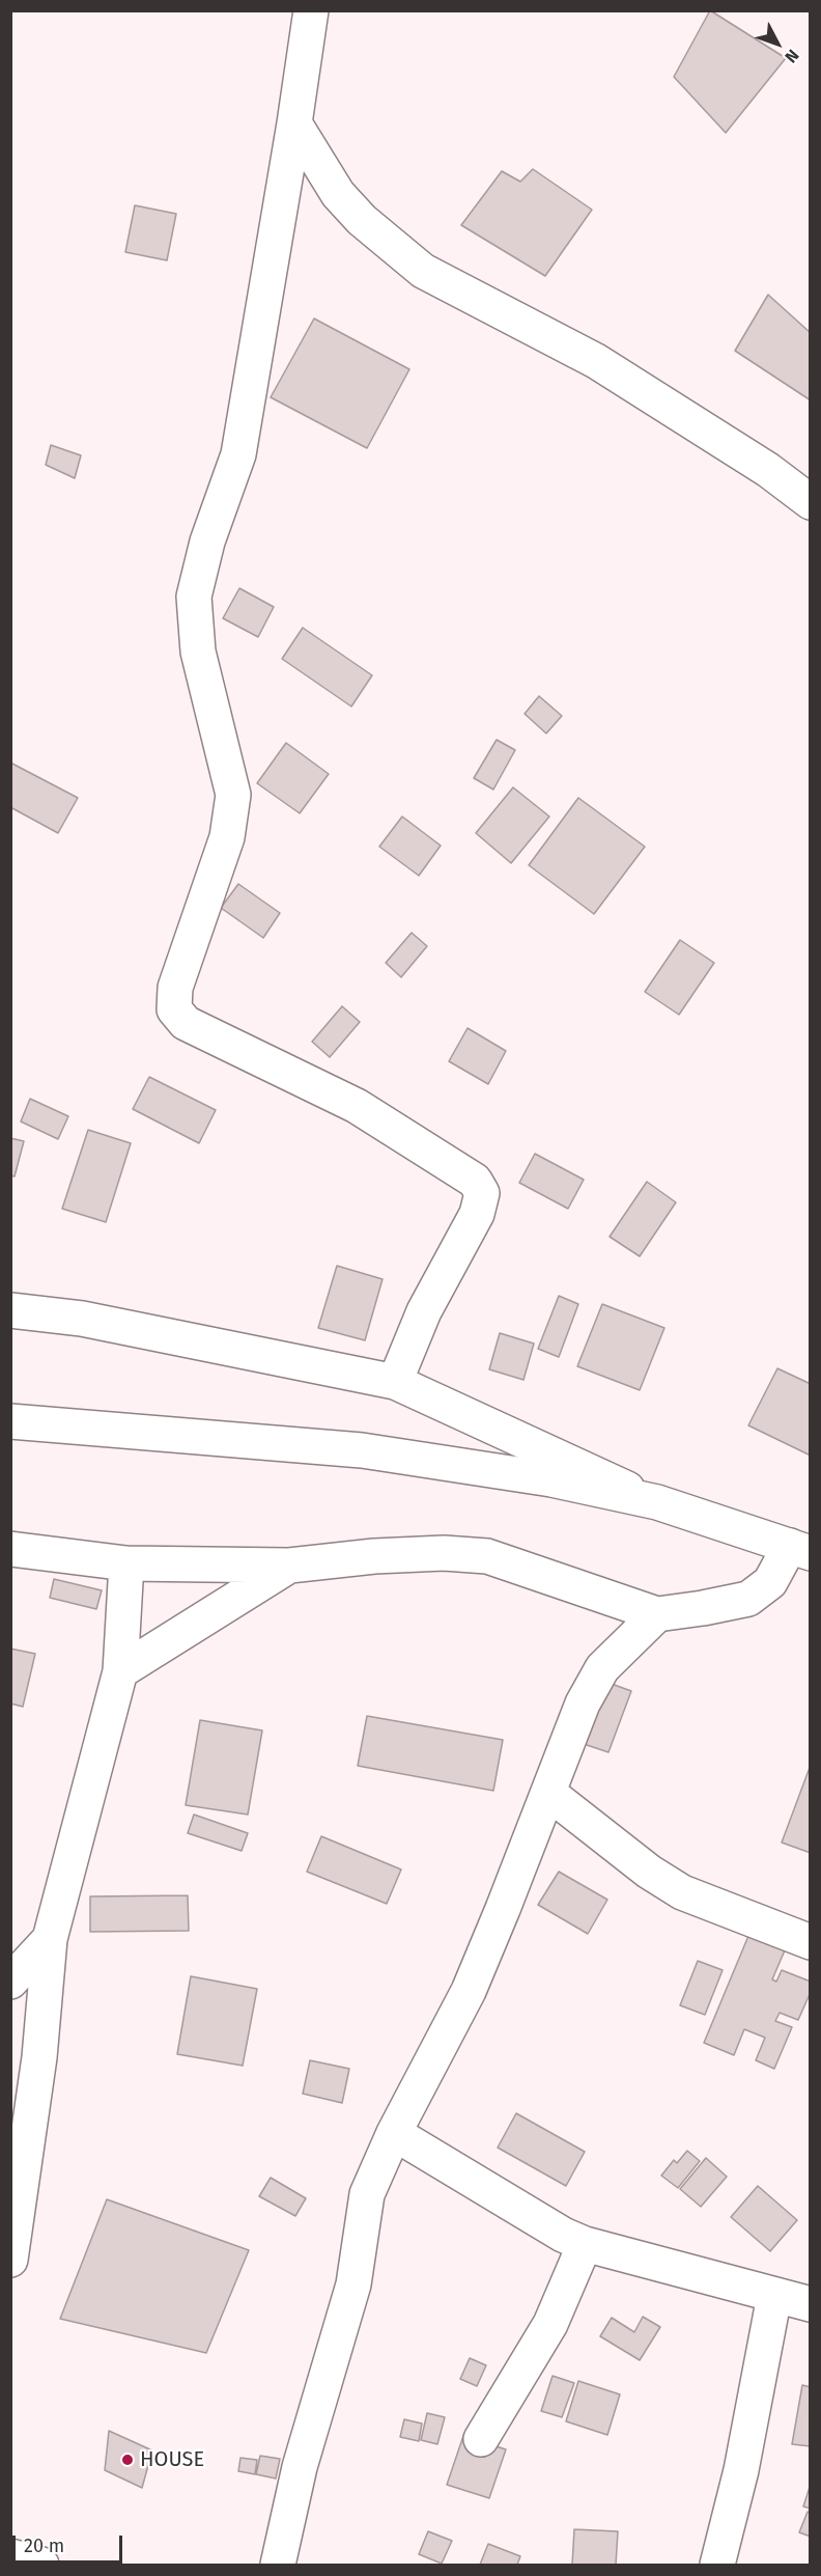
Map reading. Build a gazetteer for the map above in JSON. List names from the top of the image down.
{
  "places": ["HOUSE"],
  "scale_bar": "20 m",
  "north": "bottom right"
}
